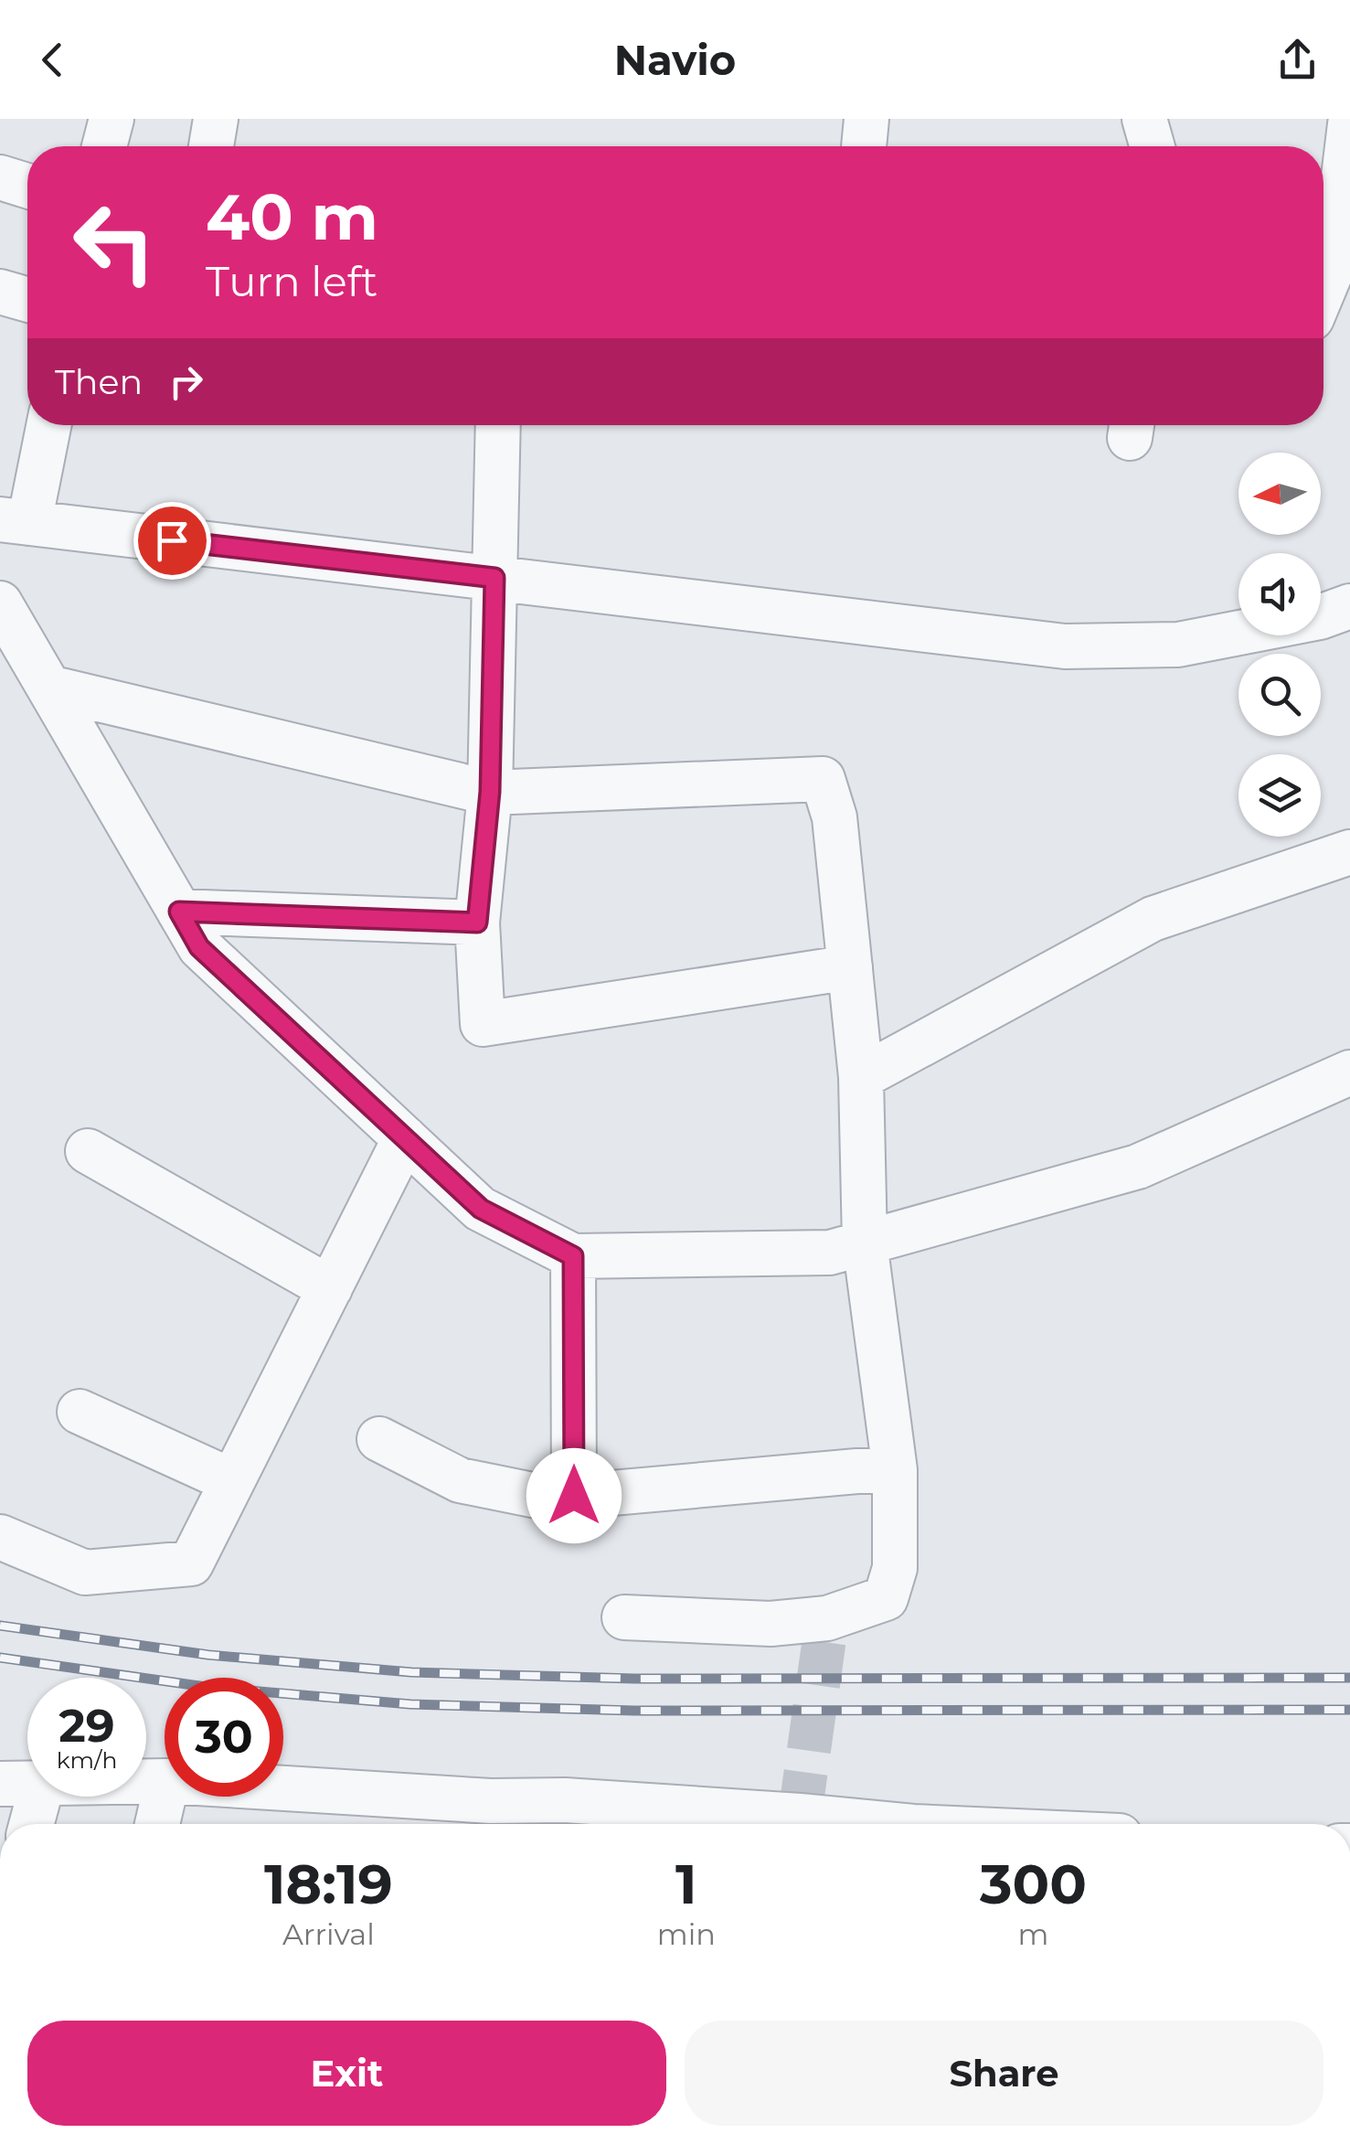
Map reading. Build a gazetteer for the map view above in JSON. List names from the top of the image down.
{
  "north": "left",
  "page": {
    "header": "Navio",
    "turn": ["40 m", "Turn left"],
    "then": "Then",
    "speed": "29 km/h",
    "limit": "30",
    "eta": [
      "18:19",
      "Arrival",
      "1",
      "min",
      "300",
      "m"
    ],
    "buttons": ["Exit", "Share"]
  }
}
